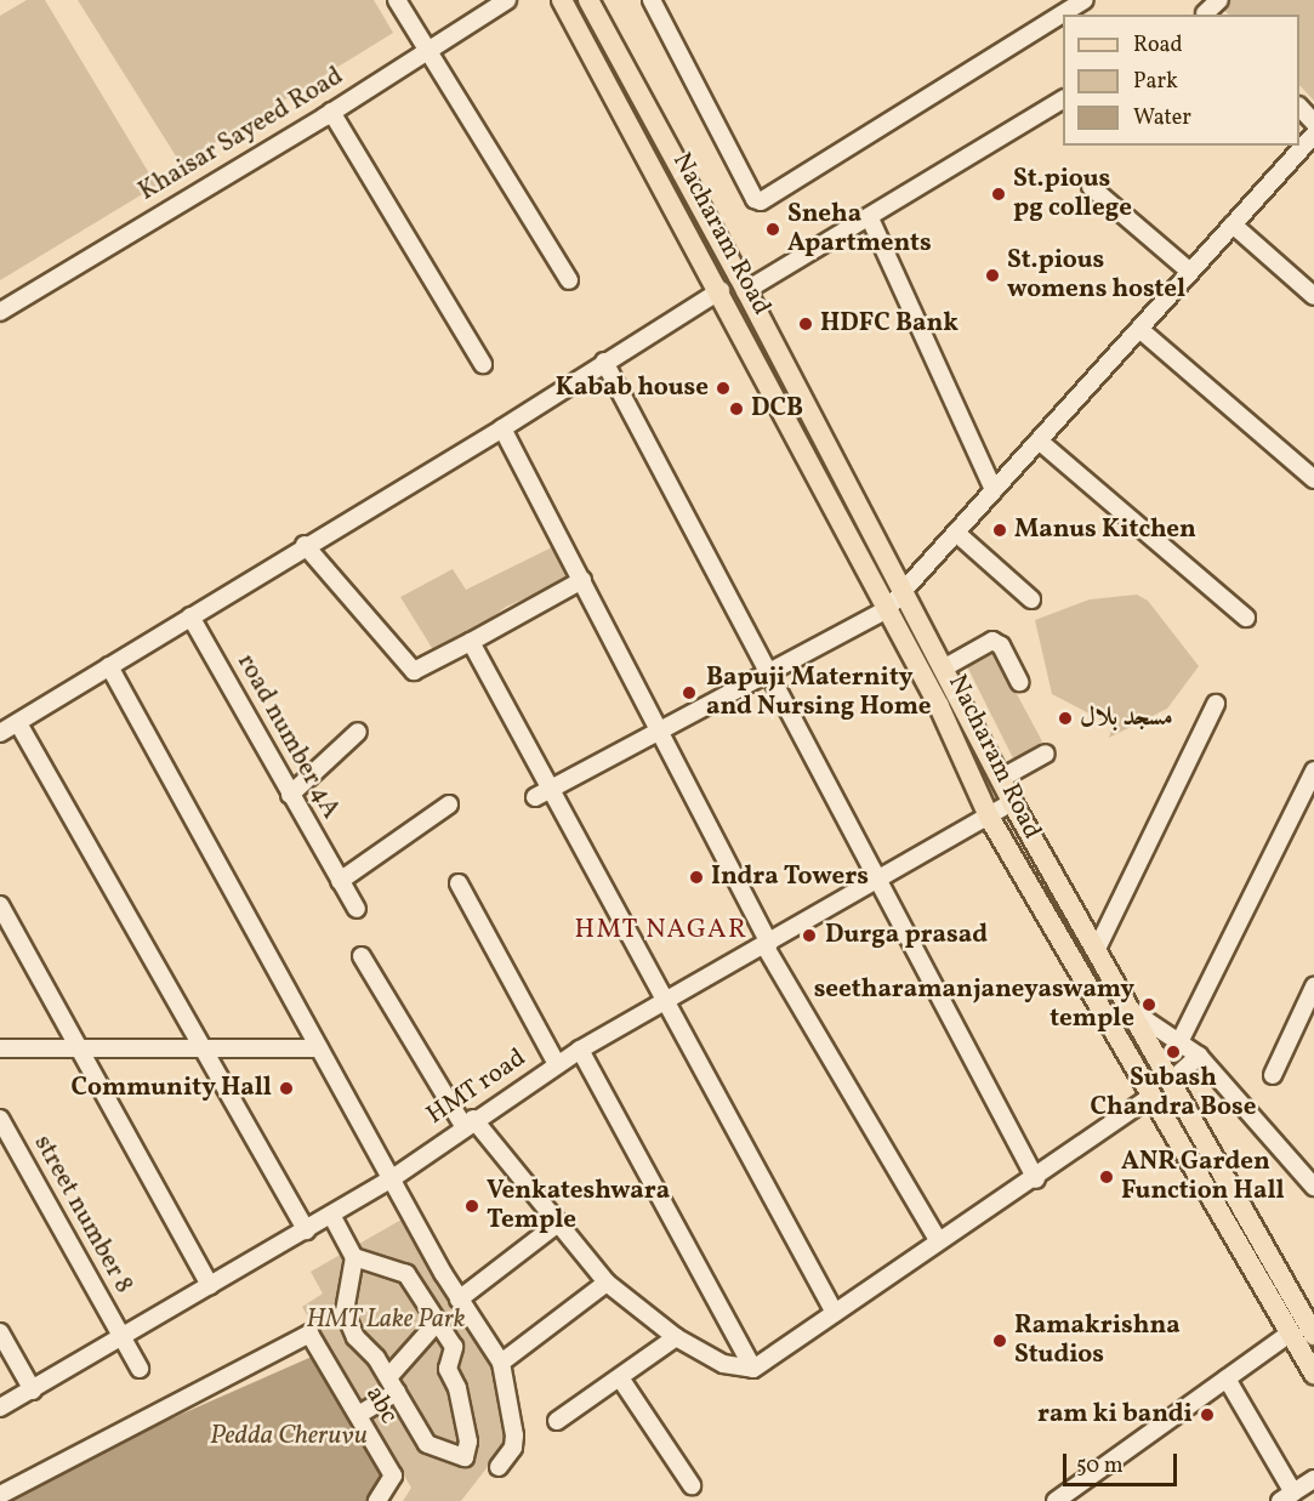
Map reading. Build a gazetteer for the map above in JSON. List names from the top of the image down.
{
  "streets": {
    "main road": ["Nacharam Road"],
    "street": [
      "Khaisar Sayeed Road",
      "road number 4A",
      "HMT road",
      "street number 8",
      "abc"
    ]
  },
  "crossings": [
    ["Nacharam Road", "HMT road"],
    ["HMT road", "street number 8"]
  ],
  "districts": ["HMT NAGAR"],
  "water": ["Pedda Cheruvu"],
  "parks": ["HMT Lake Park"],
  "places": [
    "St.pious pg college",
    "Sneha Apartments",
    "St.pious womens hostel",
    "HDFC Bank",
    "Kabab house",
    "DCB",
    "Manus Kitchen",
    "Bapuji Maternity and Nursing Home",
    "مسجد بلال",
    "Indra Towers",
    "Durga prasad",
    "seetharamanjaneyaswamy temple",
    "Subash Chandra Bose",
    "Community Hall",
    "ANR Garden Function Hall",
    "Venkateshwara Temple",
    "Ramakrishna Studios",
    "ram ki bandi"
  ],
  "legend": ["Road", "Park", "Water"],
  "scale_bar": "50 m"
}
